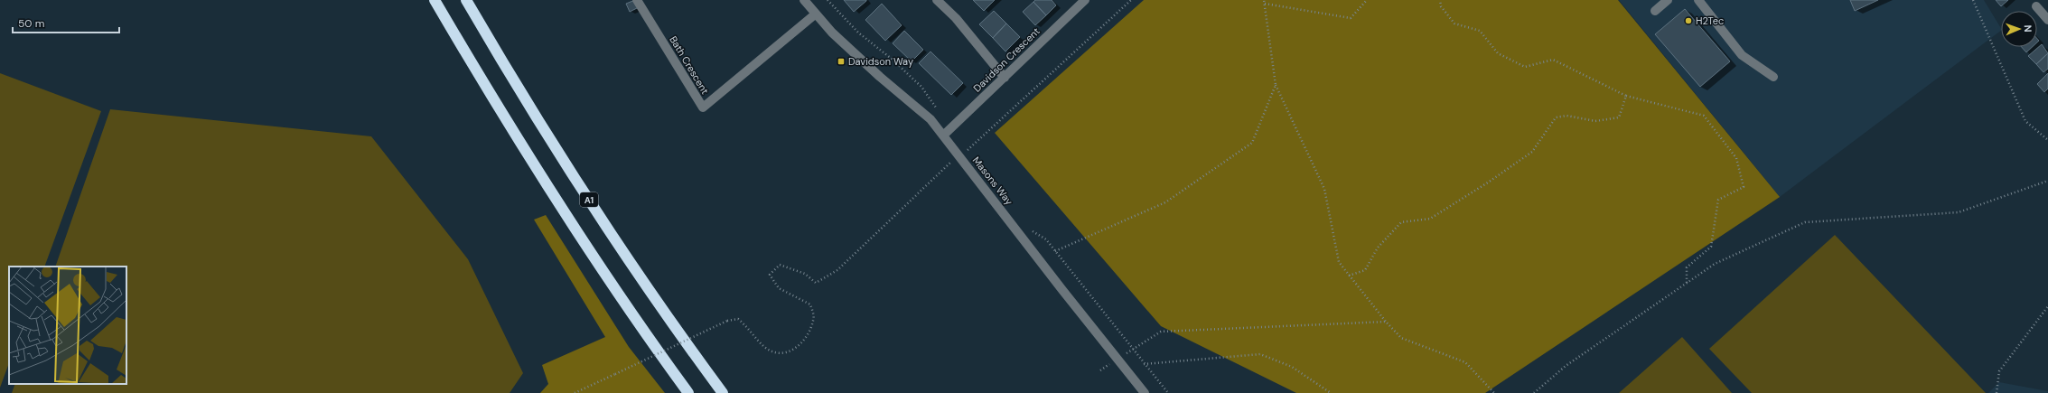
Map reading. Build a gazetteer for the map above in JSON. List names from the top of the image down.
{
  "streets": {
    "highway": ["A1"],
    "street": ["Davidson Crescent", "Bath Crescent", "Masons Way"]
  },
  "crossings": [
    ["Davidson Crescent", "Masons Way"],
    ["Bath Crescent", "Masons Way"]
  ],
  "places": {
    "other": ["H2Tec"],
    "transit": ["Davidson Way"]
  },
  "scale_bar": "50 m",
  "north": "right"
}
